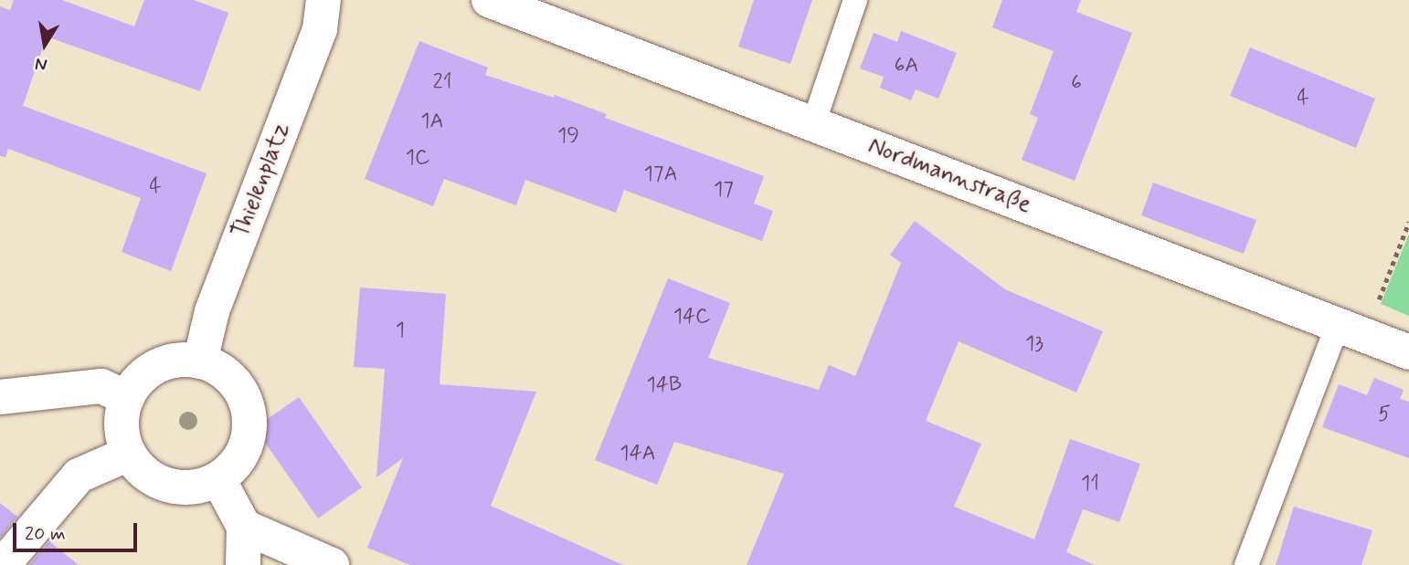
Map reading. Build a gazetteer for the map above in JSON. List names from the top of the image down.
{
  "streets": {
    "street": ["Nordmannstraße", "Thielenplatz"]
  },
  "house_numbers": [
    "6A",
    "21",
    "6",
    "4",
    "1A",
    "19",
    "1C",
    "17A",
    "4",
    "17",
    "14C",
    "1",
    "13",
    "14B",
    "5",
    "14A",
    "11"
  ],
  "scale_bar": "20 m",
  "north": "bottom"
}
